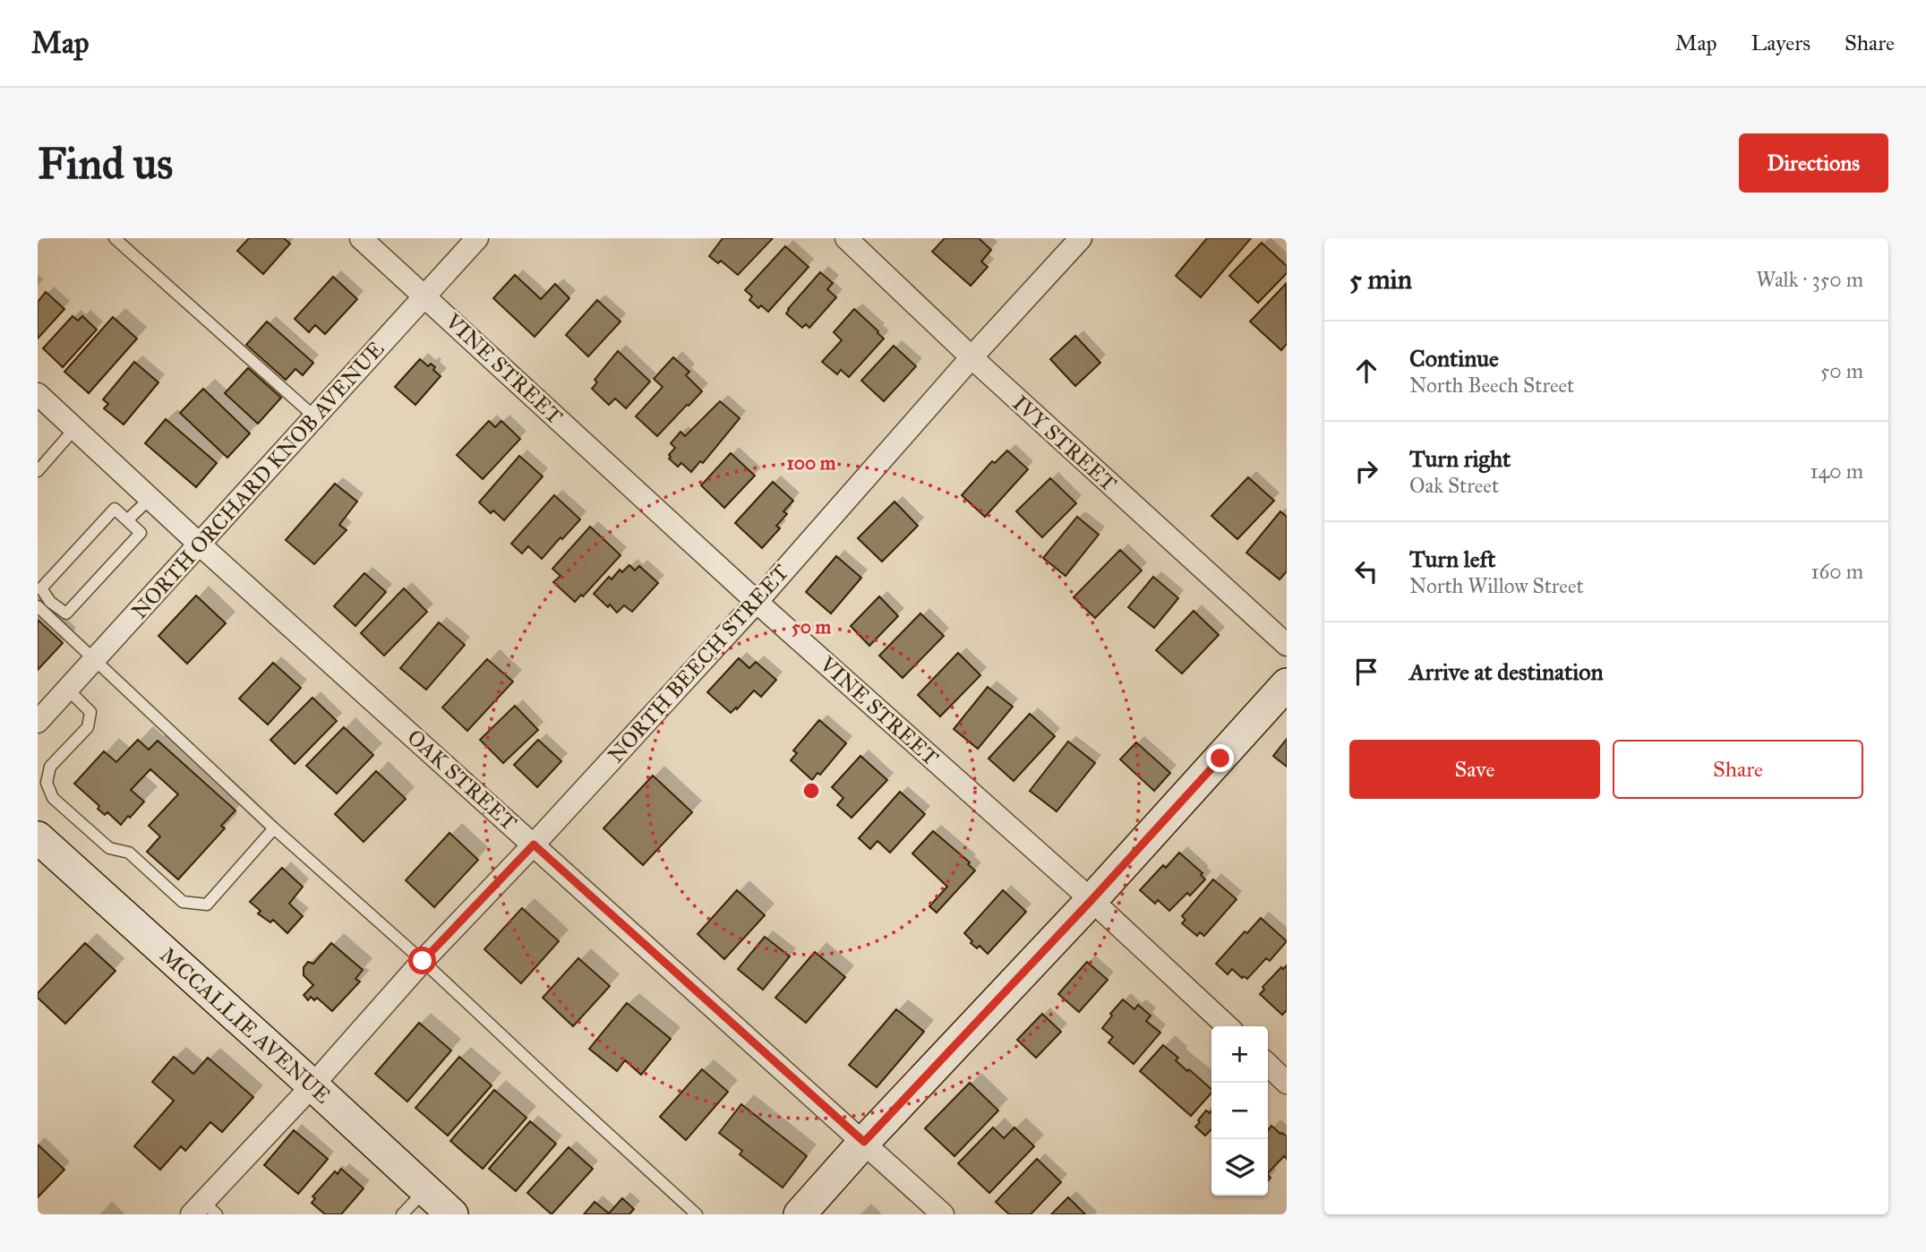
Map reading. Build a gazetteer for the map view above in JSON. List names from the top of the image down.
{
  "streets": {
    "main road": ["MCCALLIE AVENUE"],
    "street": [
      "VINE STREET",
      "IVY STREET",
      "NORTH ORCHARD KNOB AVENUE",
      "NORTH BEECH STREET",
      "OAK STREET"
    ]
  },
  "crossings": [
    ["VINE STREET", "NORTH ORCHARD KNOB AVENUE"],
    ["VINE STREET", "NORTH BEECH STREET"],
    ["IVY STREET", "NORTH BEECH STREET"],
    ["NORTH ORCHARD KNOB AVENUE", "OAK STREET"],
    ["NORTH BEECH STREET", "OAK STREET"],
    ["NORTH BEECH STREET", "MCCALLIE AVENUE"]
  ],
  "page": {
    "header": "Map",
    "nav": ["Map", "Layers", "Share"],
    "buttons": [
      "Directions",
      ["Save", "Share"]
    ],
    "title": "Find us",
    "heading": ["5 min", "Walk · 350 m"],
    "list": [
      ["Continue", "North Beech Street", "50 m"],
      ["Turn right", "Oak Street", "140 m"],
      ["Turn left", "North Willow Street", "160 m"],
      "Arrive at destination"
    ],
    "map_buttons": ["+", "−"]
  },
  "rings": ["100 m", "50 m"]
}
